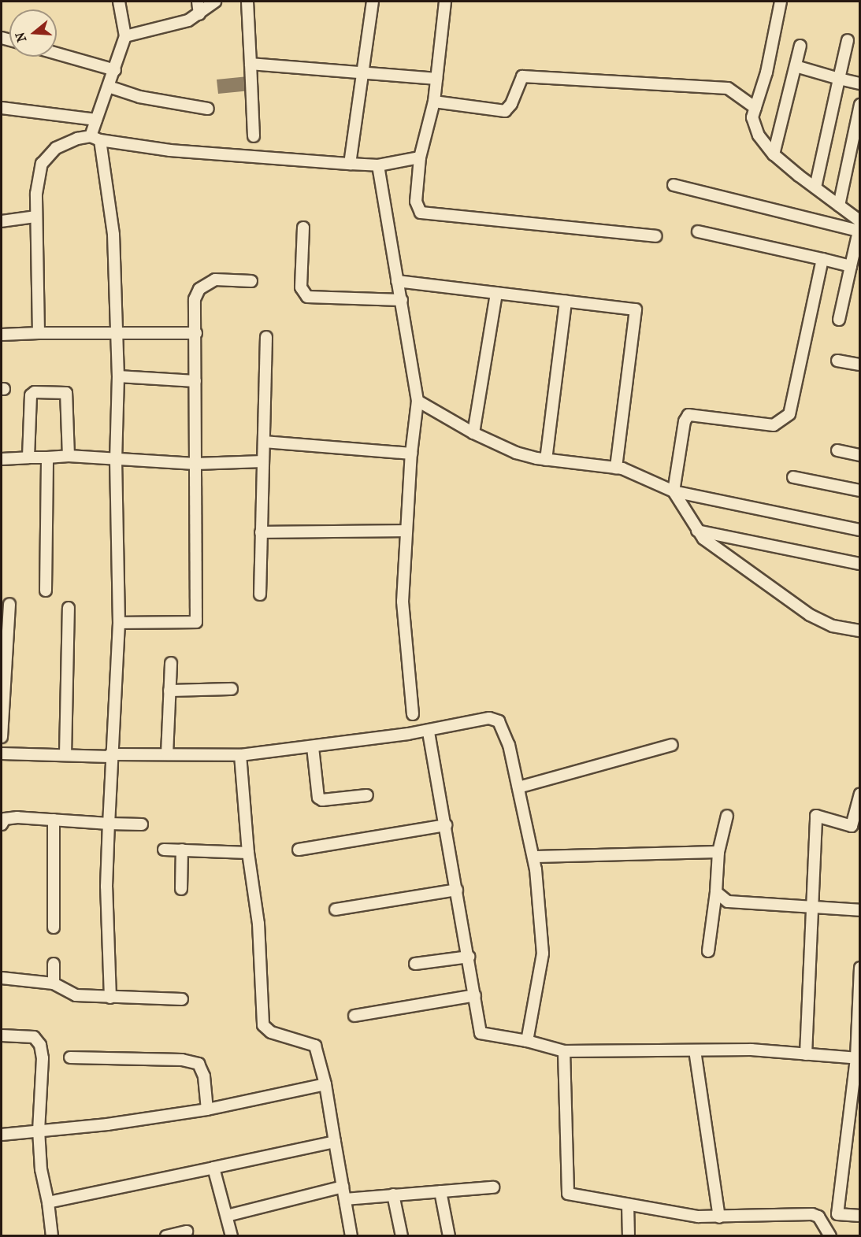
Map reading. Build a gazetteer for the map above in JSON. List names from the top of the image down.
{
  "north": "left"
}
